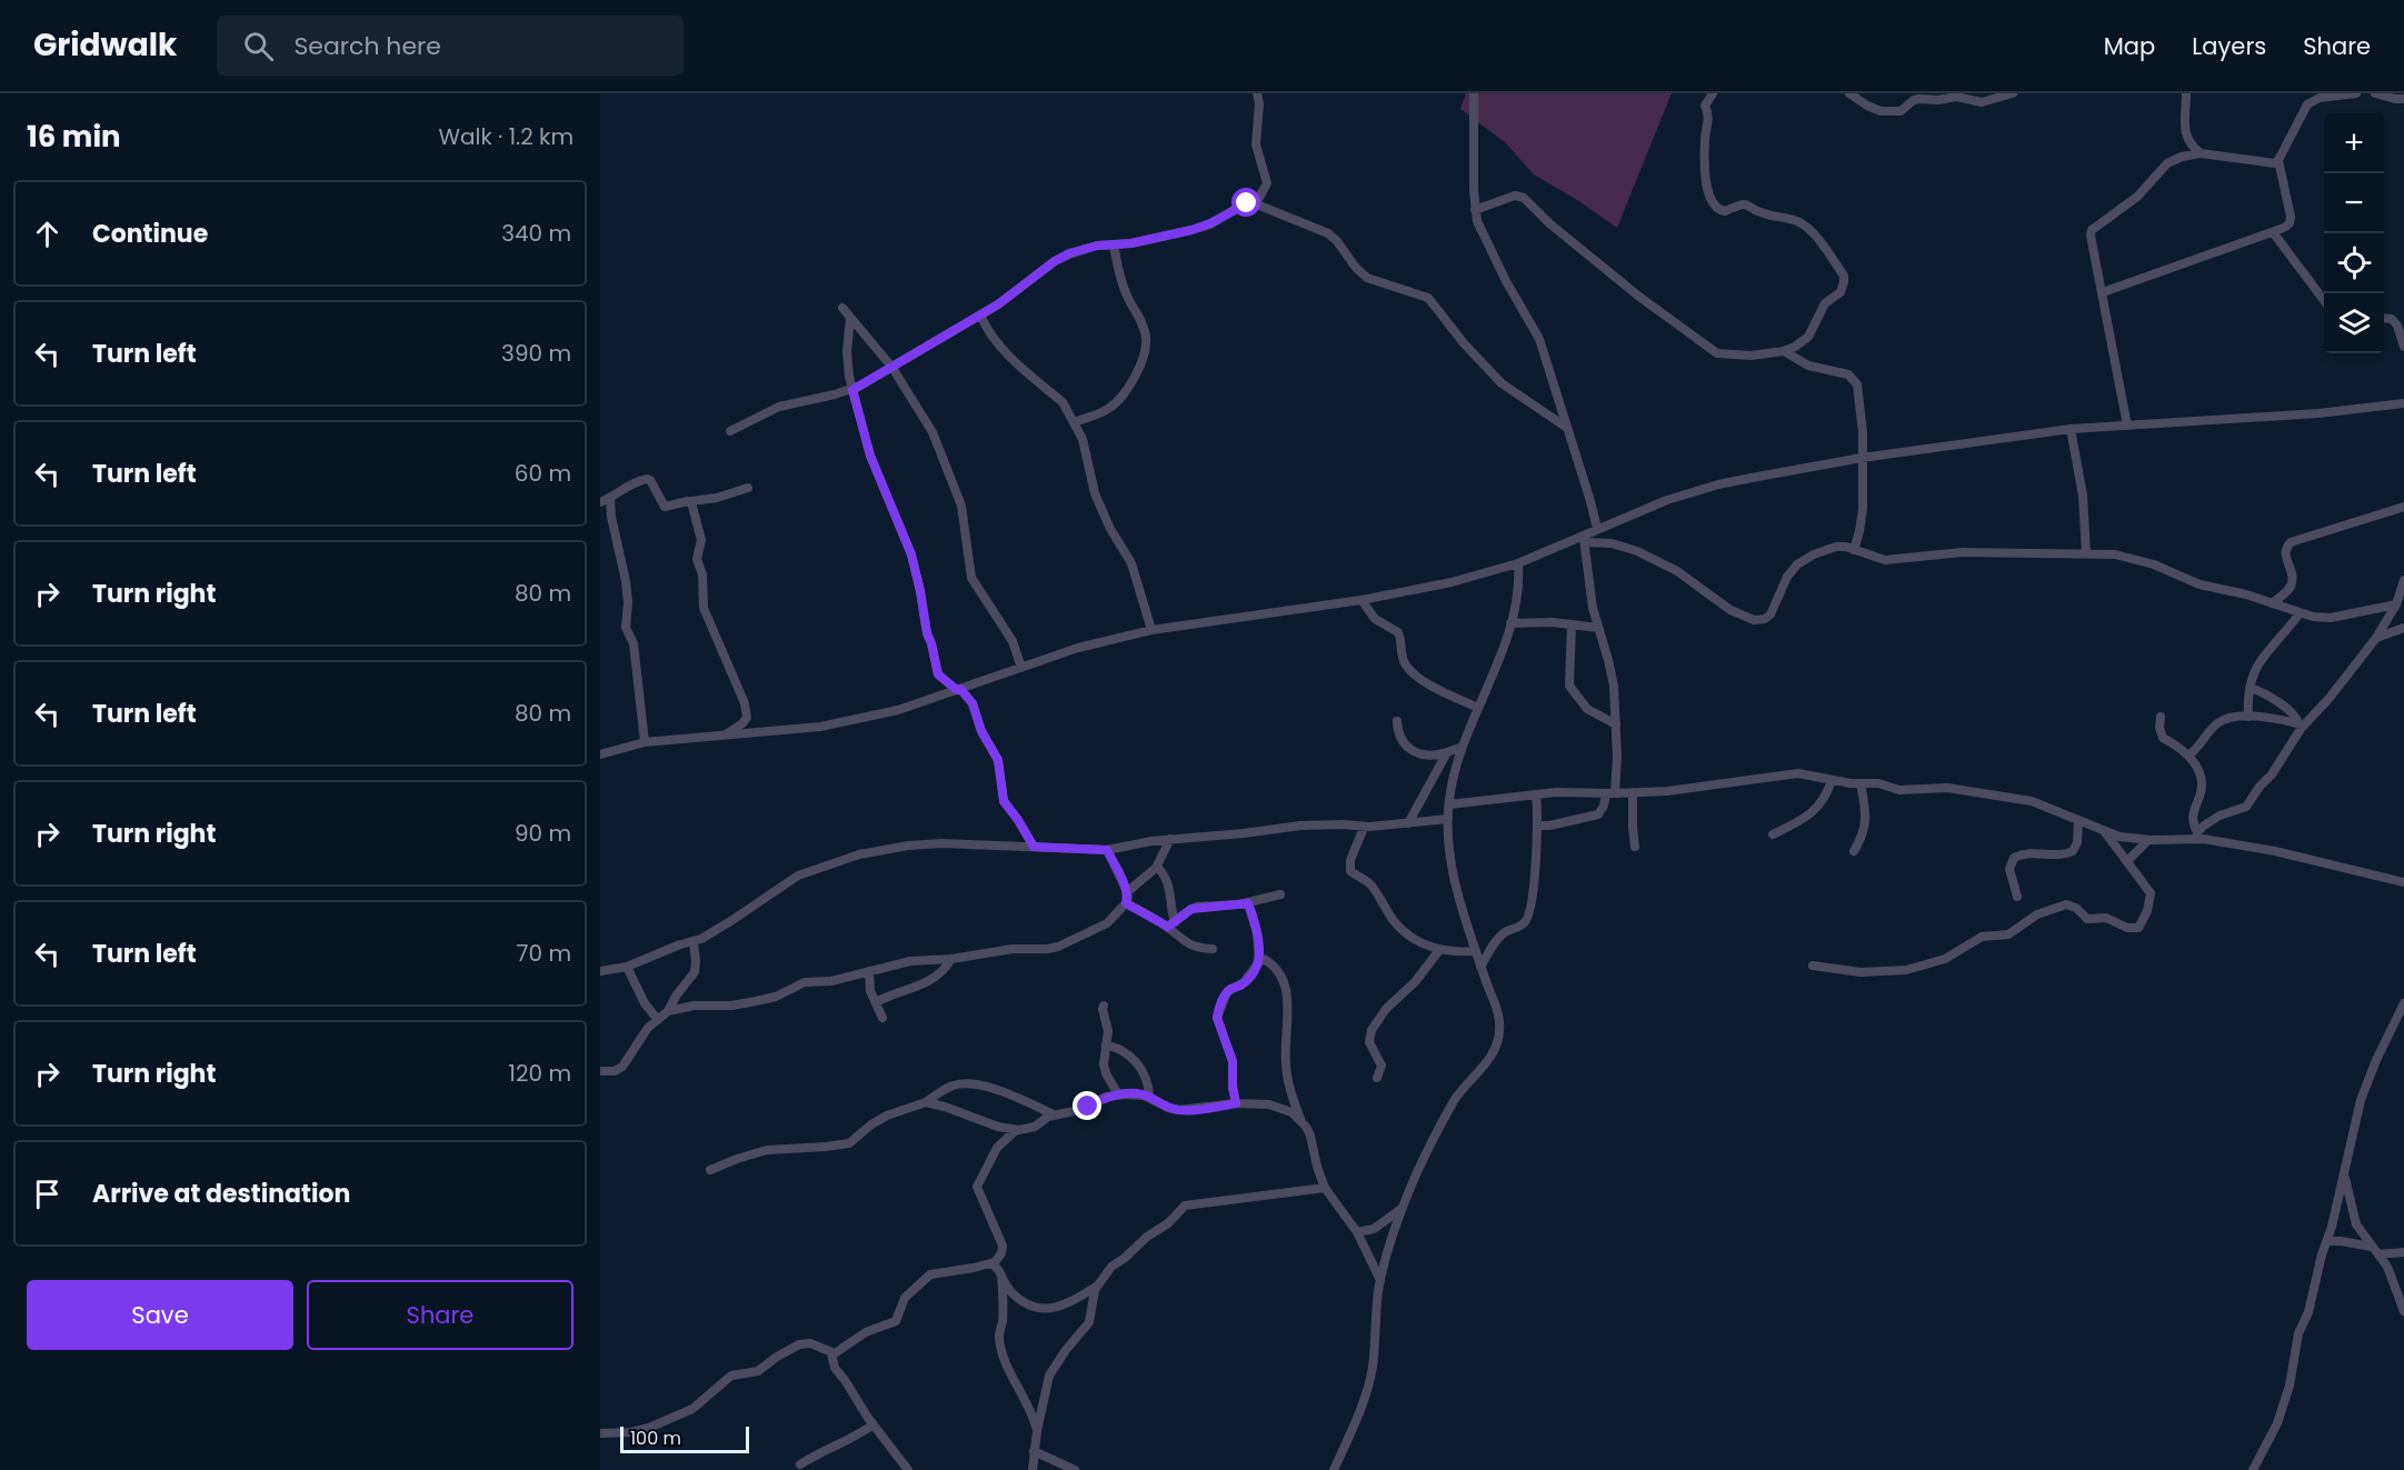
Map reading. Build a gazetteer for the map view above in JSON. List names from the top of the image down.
{
  "scale_bar": "100 m",
  "page": {
    "header": "Gridwalk",
    "search": "Search here",
    "nav": ["Map", "Layers", "Share"],
    "heading": ["16 min", "Walk · 1.2 km"],
    "map_buttons": ["+", "−"],
    "list": [
      ["Continue", "340 m"],
      ["Turn left", "390 m"],
      ["Turn left", "60 m"],
      ["Turn right", "80 m"],
      ["Turn left", "80 m"],
      ["Turn right", "90 m"],
      ["Turn left", "70 m"],
      ["Turn right", "120 m"],
      "Arrive at destination"
    ],
    "buttons": ["Save", "Share"],
    "scale": "100 m"
  }
}
